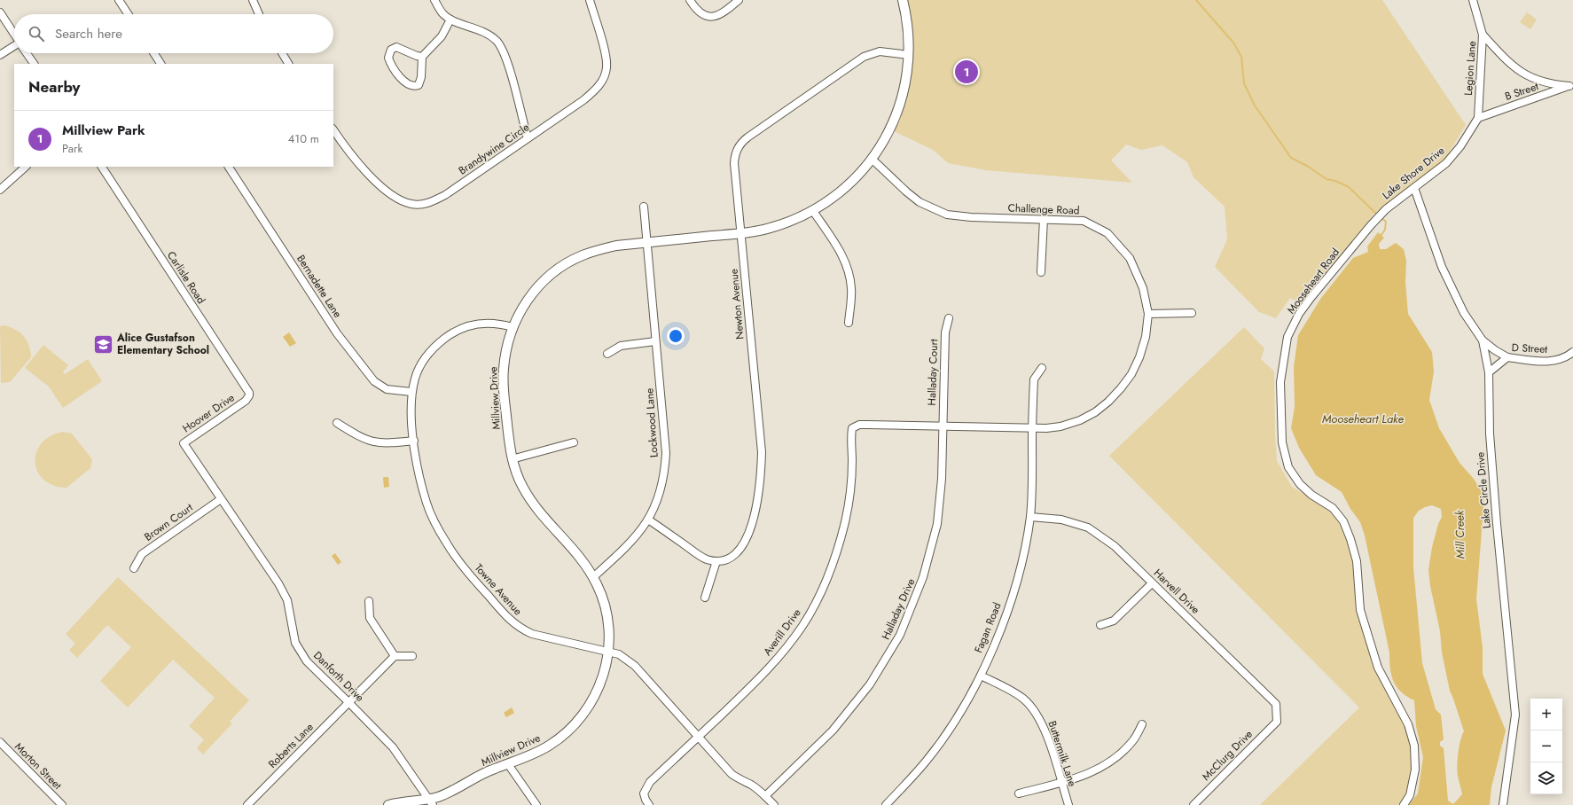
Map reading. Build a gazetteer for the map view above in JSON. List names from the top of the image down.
{
  "streets": {
    "street": [
      "Legion Lane",
      "B Street",
      "Brandywine Circle",
      "Lake Shore Drive",
      "Challenge Road",
      "Carlisle Road",
      "Mooseheart Road",
      "Bernadette Lane",
      "Newton Avenue",
      "D Street",
      "Halladay Court",
      "Millview Drive",
      "Hoover Drive",
      "Lockwood Lane",
      "Lake Circle Drive",
      "Brown Court",
      "Towne Avenue",
      "Harvell Drive",
      "Halladay Drive",
      "Fagan Road",
      "Averill Drive",
      "Danforth Drive",
      "Roberts Lane",
      "Buttermilk Lane",
      "McClurg Drive",
      "Morton Street"
    ]
  },
  "crossings": [
    ["Legion Lane", "B Street"],
    ["Legion Lane", "Lake Shore Drive"],
    ["B Street", "Lake Shore Drive"],
    ["Lake Shore Drive", "Mooseheart Road"],
    ["Lake Shore Drive", "Lake Circle Drive"],
    ["Challenge Road", "Halladay Court"],
    ["Challenge Road", "Millview Drive"],
    ["Challenge Road", "Halladay Drive"],
    ["Challenge Road", "Fagan Road"],
    ["Challenge Road", "Averill Drive"],
    ["Carlisle Road", "Hoover Drive"],
    ["Bernadette Lane", "Towne Avenue"],
    ["Newton Avenue", "Millview Drive"],
    ["D Street", "Lake Circle Drive"],
    ["Halladay Court", "Halladay Drive"],
    ["Millview Drive", "Lockwood Lane"],
    ["Millview Drive", "Towne Avenue"],
    ["Millview Drive", "Danforth Drive"],
    ["Hoover Drive", "Danforth Drive"],
    ["Brown Court", "Danforth Drive"],
    ["Towne Avenue", "Halladay Drive"],
    ["Towne Avenue", "Averill Drive"],
    ["Harvell Drive", "Fagan Road"],
    ["Harvell Drive", "McClurg Drive"],
    ["Fagan Road", "Buttermilk Lane"],
    ["Danforth Drive", "Roberts Lane"]
  ],
  "water": ["Mooseheart Lake", "Mill Creek"],
  "places": {
    "school or university": ["Alice Gustafson Elementary School"]
  },
  "page": {
    "search": "Search here",
    "pins": "1",
    "heading": "Nearby",
    "list": [
      {
        "mark": "1",
        "name": "Millview Park",
        "note": "Park",
        "value": "410 m"
      }
    ],
    "map_buttons": ["+", "−"]
  }
}
